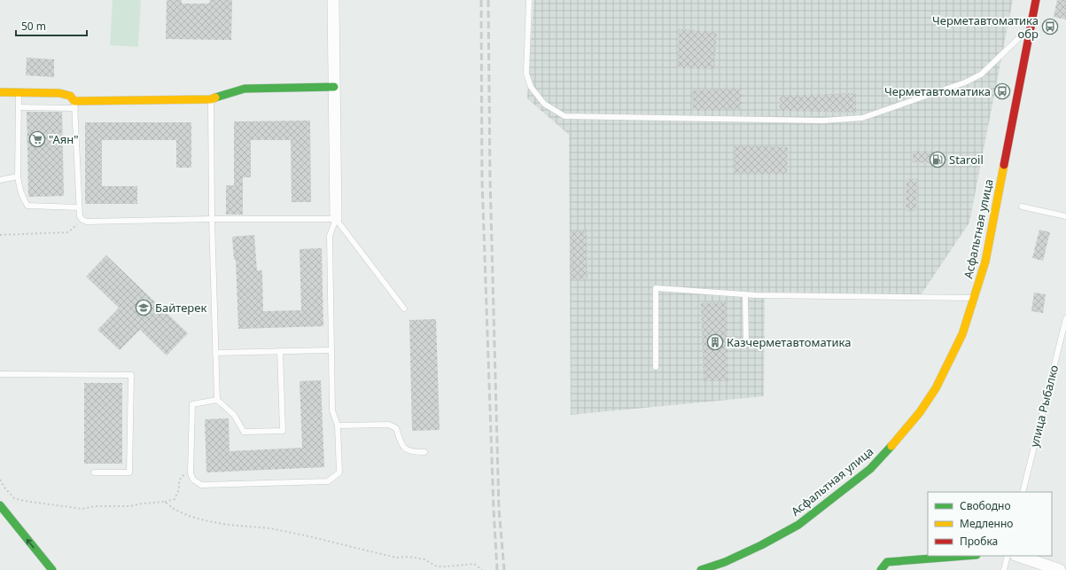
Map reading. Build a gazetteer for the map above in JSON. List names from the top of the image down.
{
  "streets": {
    "main road": ["Асфальтная улица"],
    "lane": ["улица Рыбалко"]
  },
  "places": {
    "bus stop": ["Черметавтоматика обр", "Черметавтоматика"],
    "supermarket": ["\"Аян\""],
    "fuel station": ["Staroil"],
    "school or university": ["Байтерек"],
    "building": ["Казчерметавтоматика"]
  },
  "legend": ["Свободно", "Медленно", "Пробка"],
  "scale_bar": "50 m"
}
